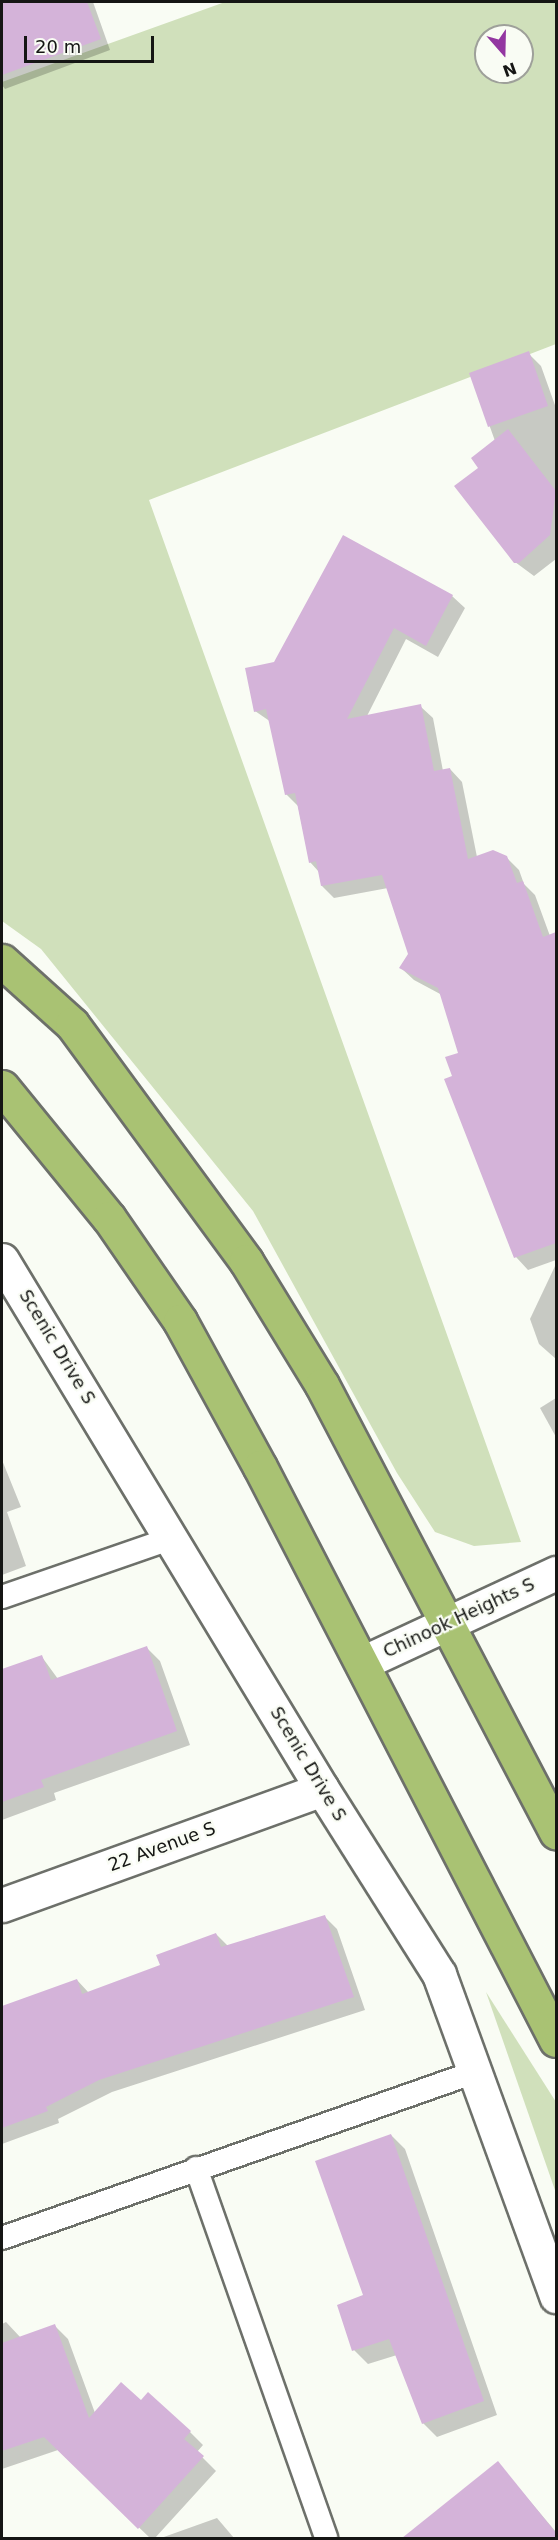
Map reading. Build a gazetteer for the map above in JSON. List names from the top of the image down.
{
  "streets": {
    "street": ["Scenic Drive S", "Chinook Heights S", "22 Avenue S"]
  },
  "crossings": [
    ["Scenic Drive S", "22 Avenue S"]
  ],
  "scale_bar": "20 m",
  "north": "bottom"
}
